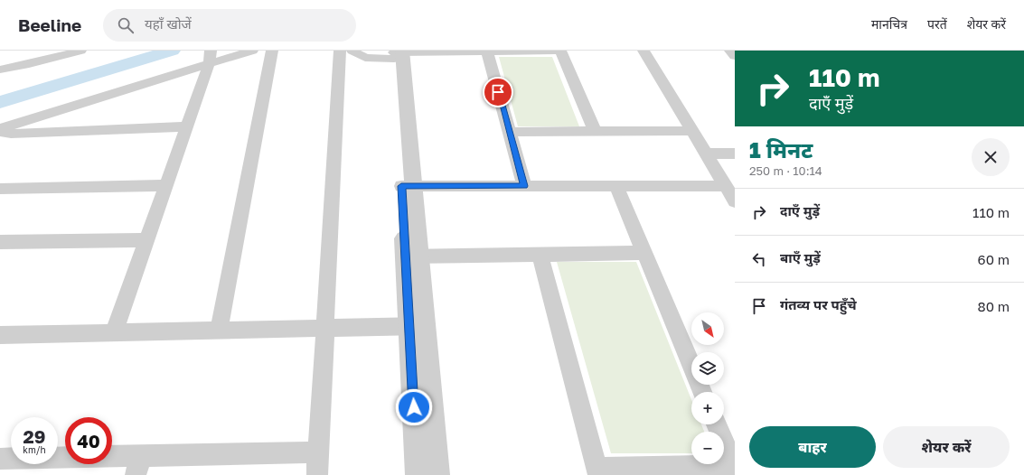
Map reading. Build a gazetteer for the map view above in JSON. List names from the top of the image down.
{
  "north": "bottom right",
  "page": {
    "header": "Beeline",
    "search": "यहाँ खोजें",
    "nav": ["मानचित्र", "परतें", "शेयर करें"],
    "turn": ["110 m", "दाएँ मुड़ें"],
    "heading": ["1 मिनट", "250 m · 10:14"],
    "list": [
      {
        "name": "दाएँ मुड़ें",
        "value": "110 m"
      },
      {
        "name": "बाएँ मुड़ें",
        "value": "60 m"
      },
      {
        "name": "गंतव्य पर पहुँचे",
        "value": "80 m"
      }
    ],
    "map_buttons": ["+", "−"],
    "speed": "29 km/h",
    "limit": "40",
    "buttons": ["बाहर", "शेयर करें"]
  }
}
